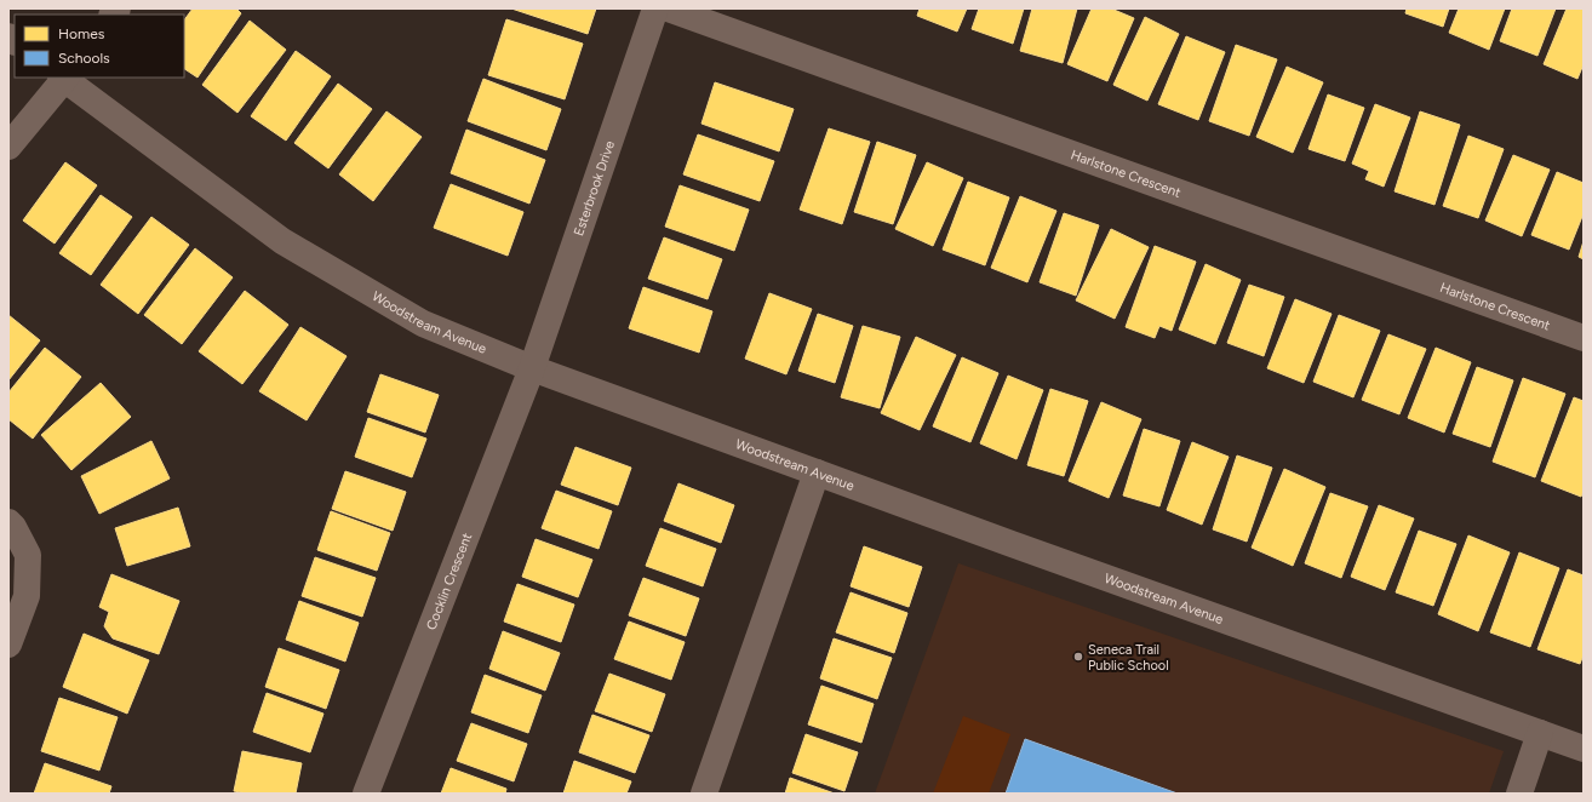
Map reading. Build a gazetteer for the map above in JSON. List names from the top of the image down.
{
  "streets": {
    "street": [
      "Harlstone Crescent",
      "Esterbrook Drive",
      "Woodstream Avenue",
      "Cocklin Crescent"
    ]
  },
  "crossings": [
    ["Esterbrook Drive", "Woodstream Avenue"],
    ["Esterbrook Drive", "Cocklin Crescent"],
    ["Woodstream Avenue", "Cocklin Crescent"]
  ],
  "places": ["Seneca Trail Public School"],
  "legend": ["Homes", "Schools"]
}
